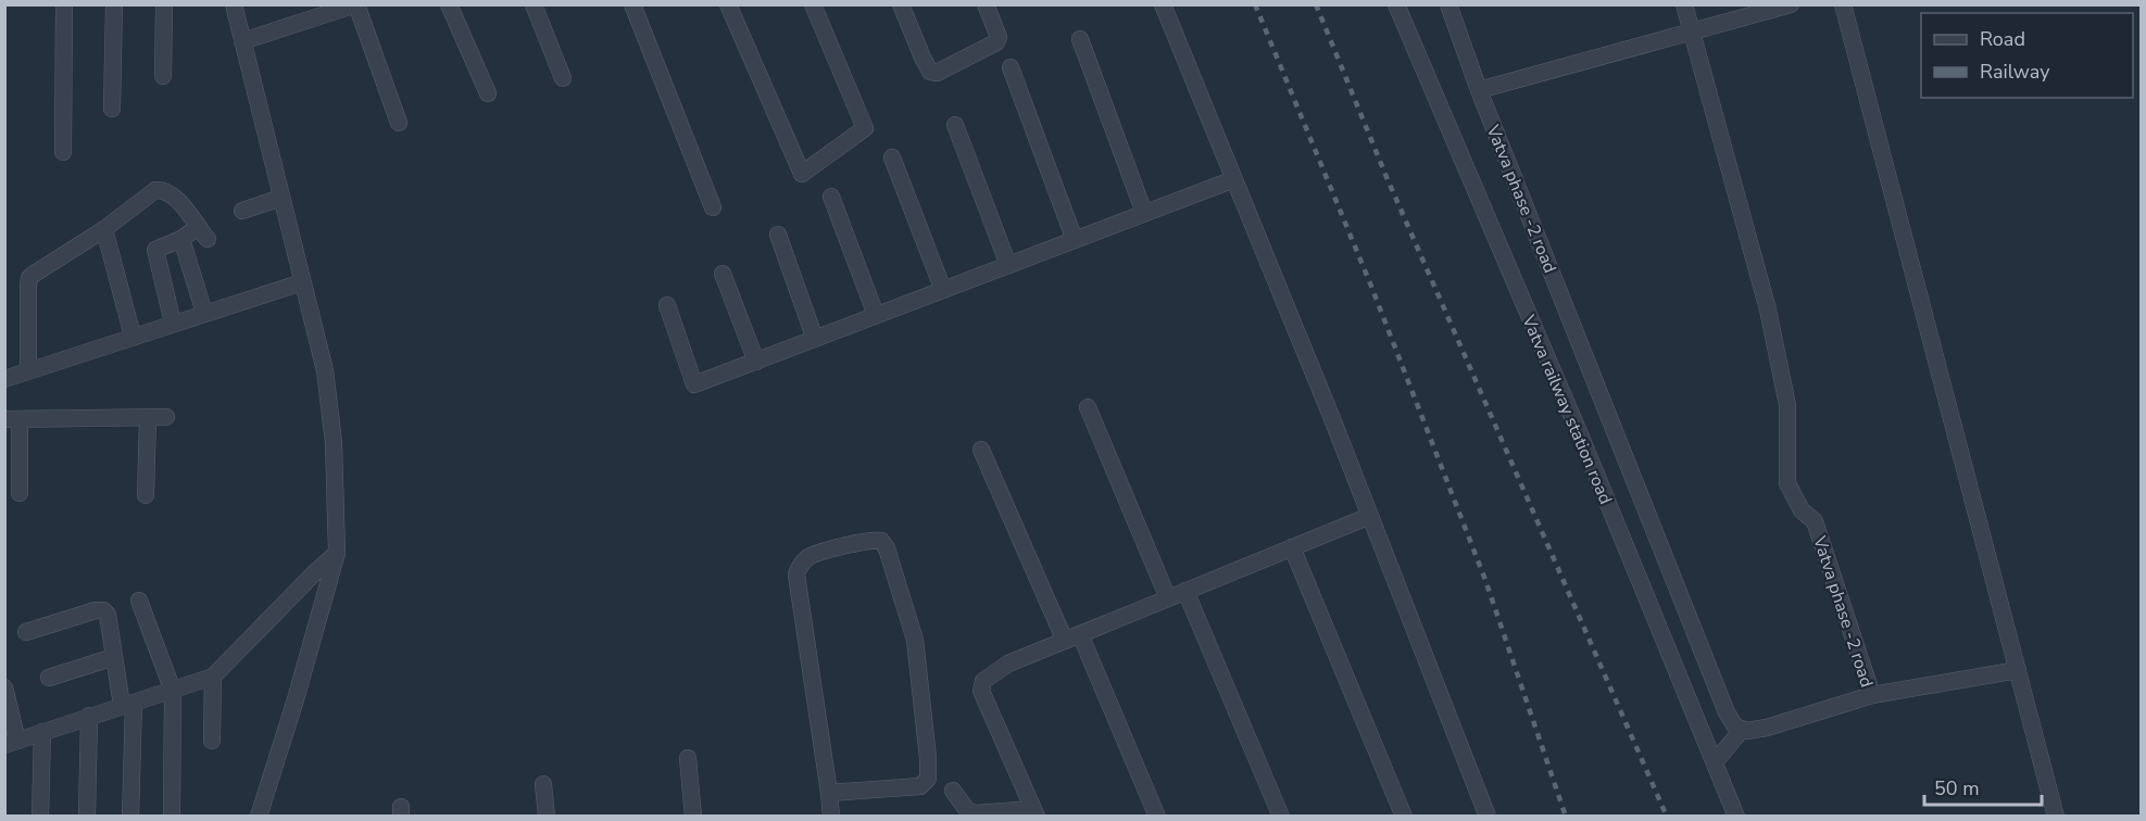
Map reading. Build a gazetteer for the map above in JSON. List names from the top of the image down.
{
  "streets": {
    "street": ["Vatva phase -2 road", "Vatva railway station road"]
  },
  "legend": ["Road", "Railway"],
  "scale_bar": "50 m"
}
